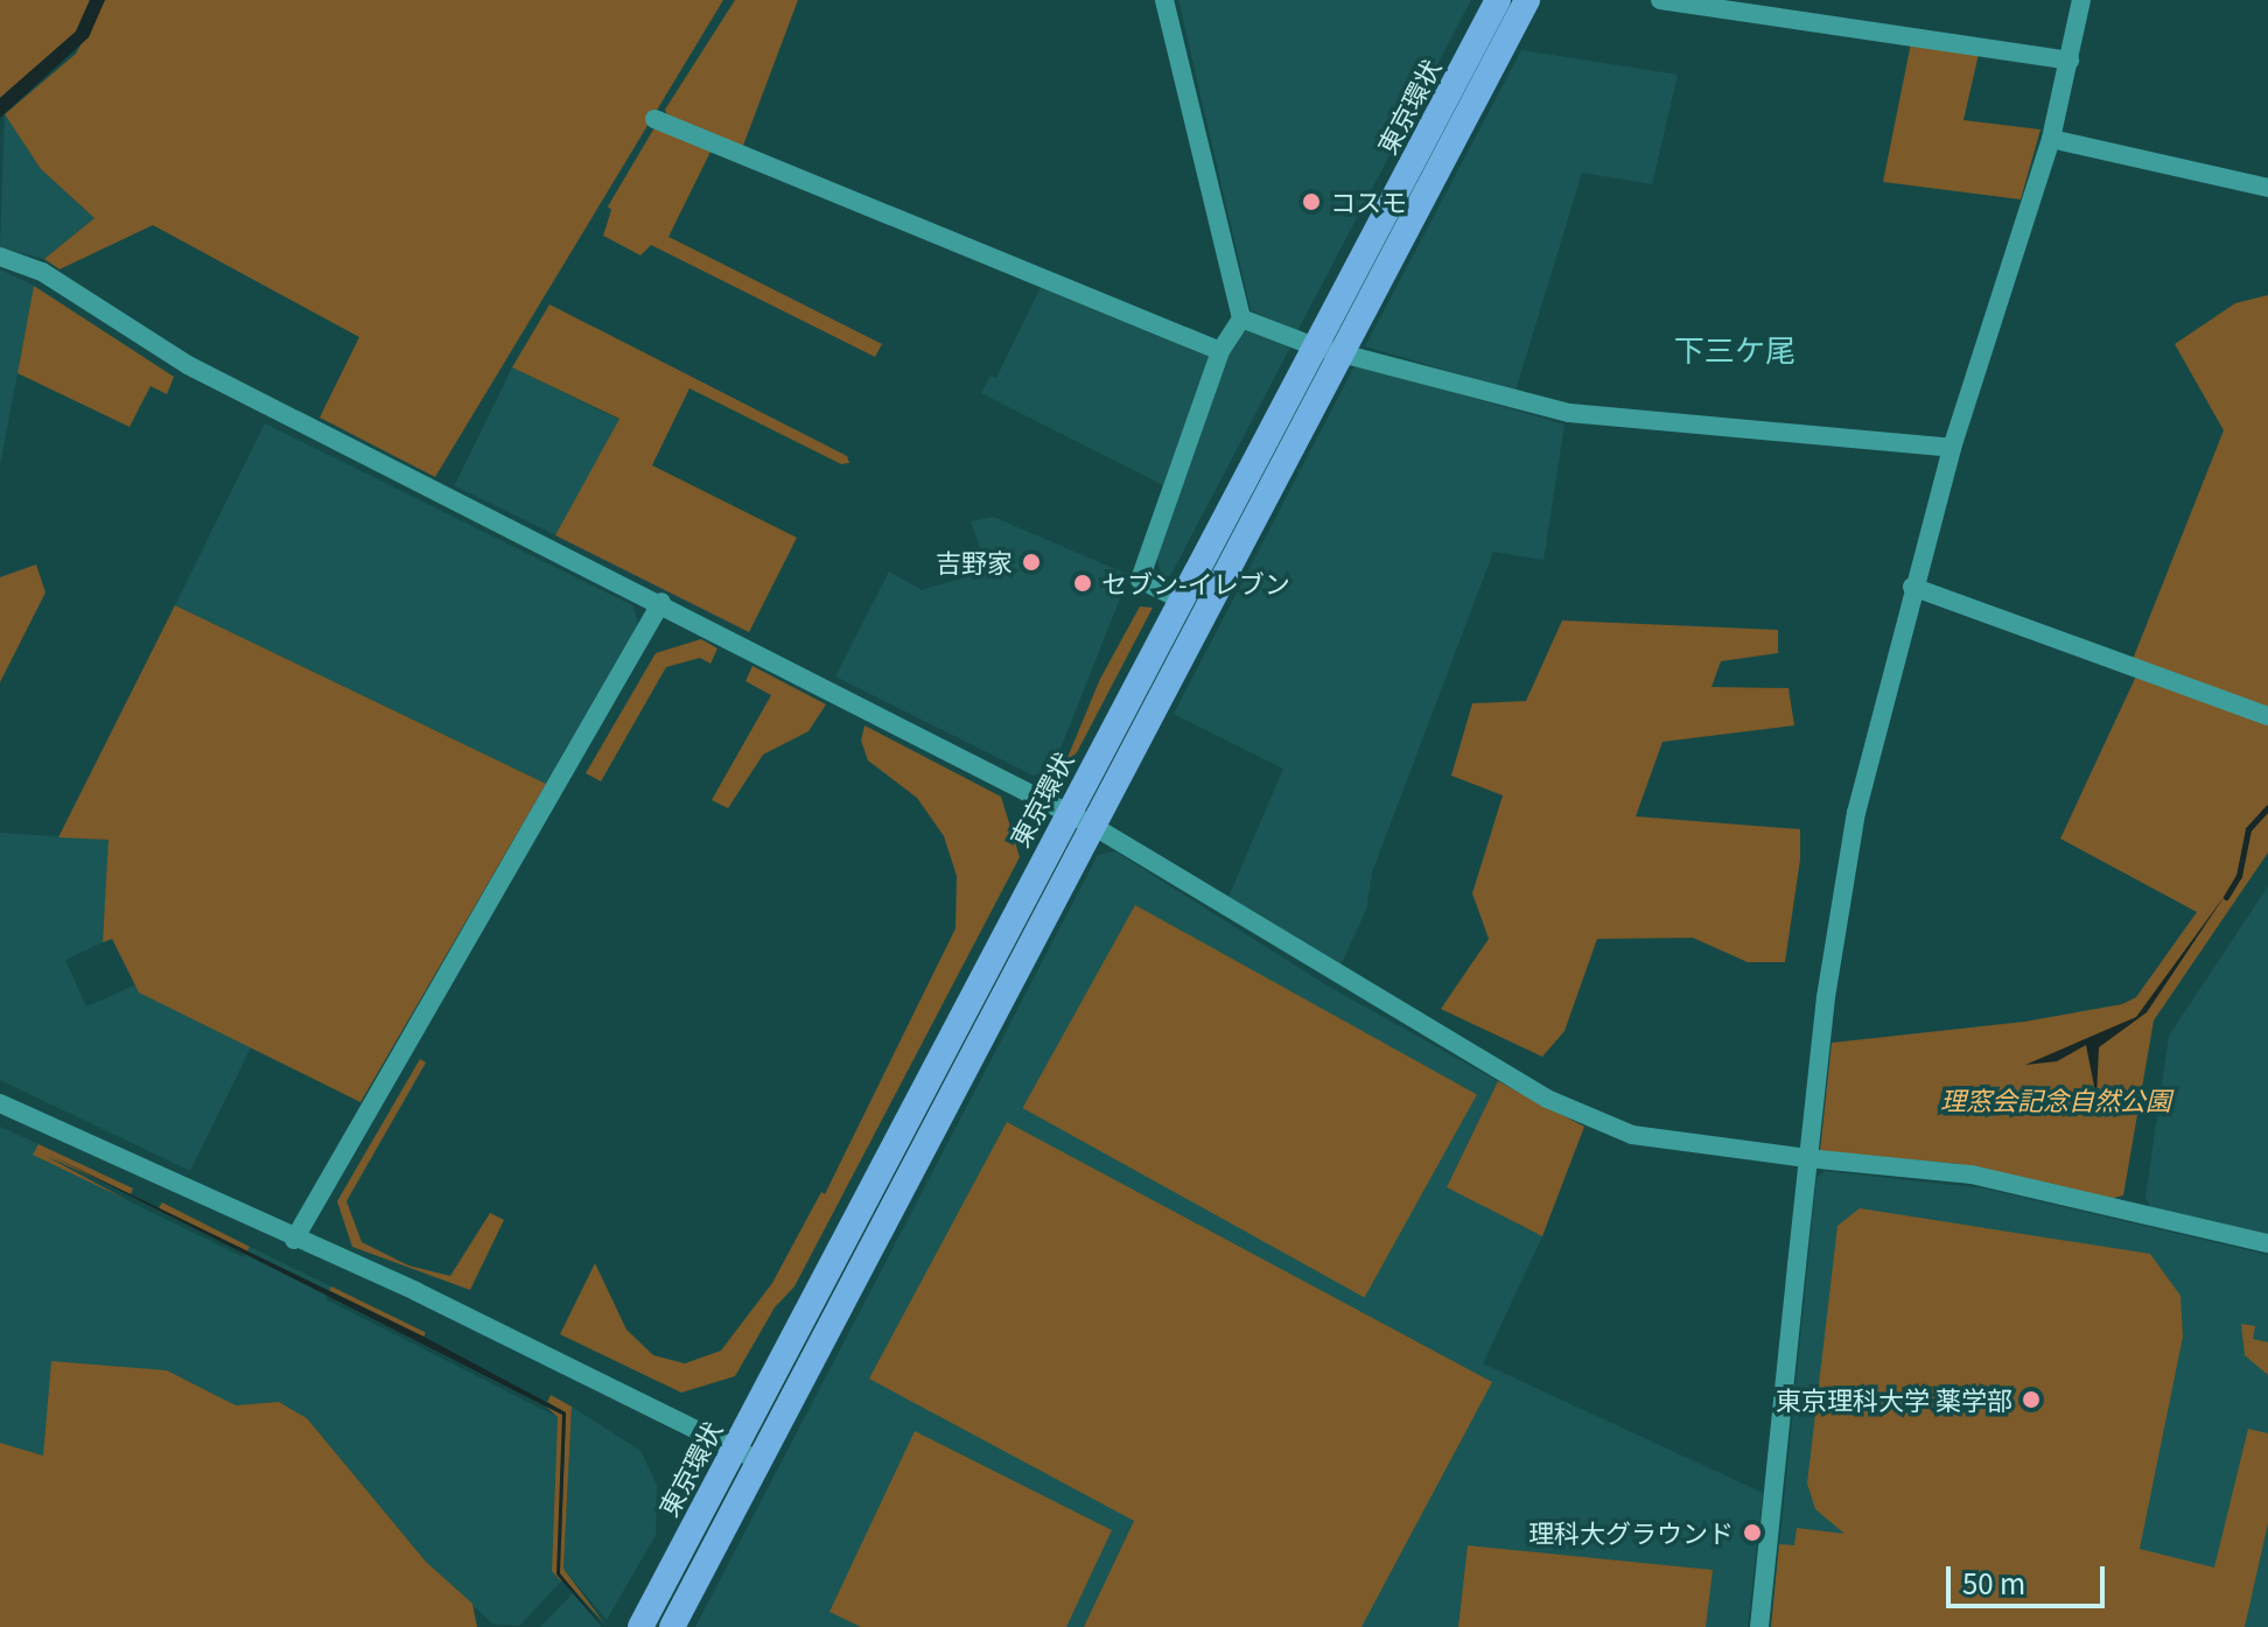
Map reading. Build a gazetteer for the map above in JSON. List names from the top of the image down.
{
  "streets": {
    "highway": ["東京環状"]
  },
  "districts": ["下三ケ尾"],
  "parks": ["理窓会記念自然公園"],
  "places": [
    "コスモ",
    "吉野家",
    "セブン-イレブン",
    "東京理科大学 薬学部",
    "理科大グラウンド"
  ],
  "scale_bar": "50 m"
}
